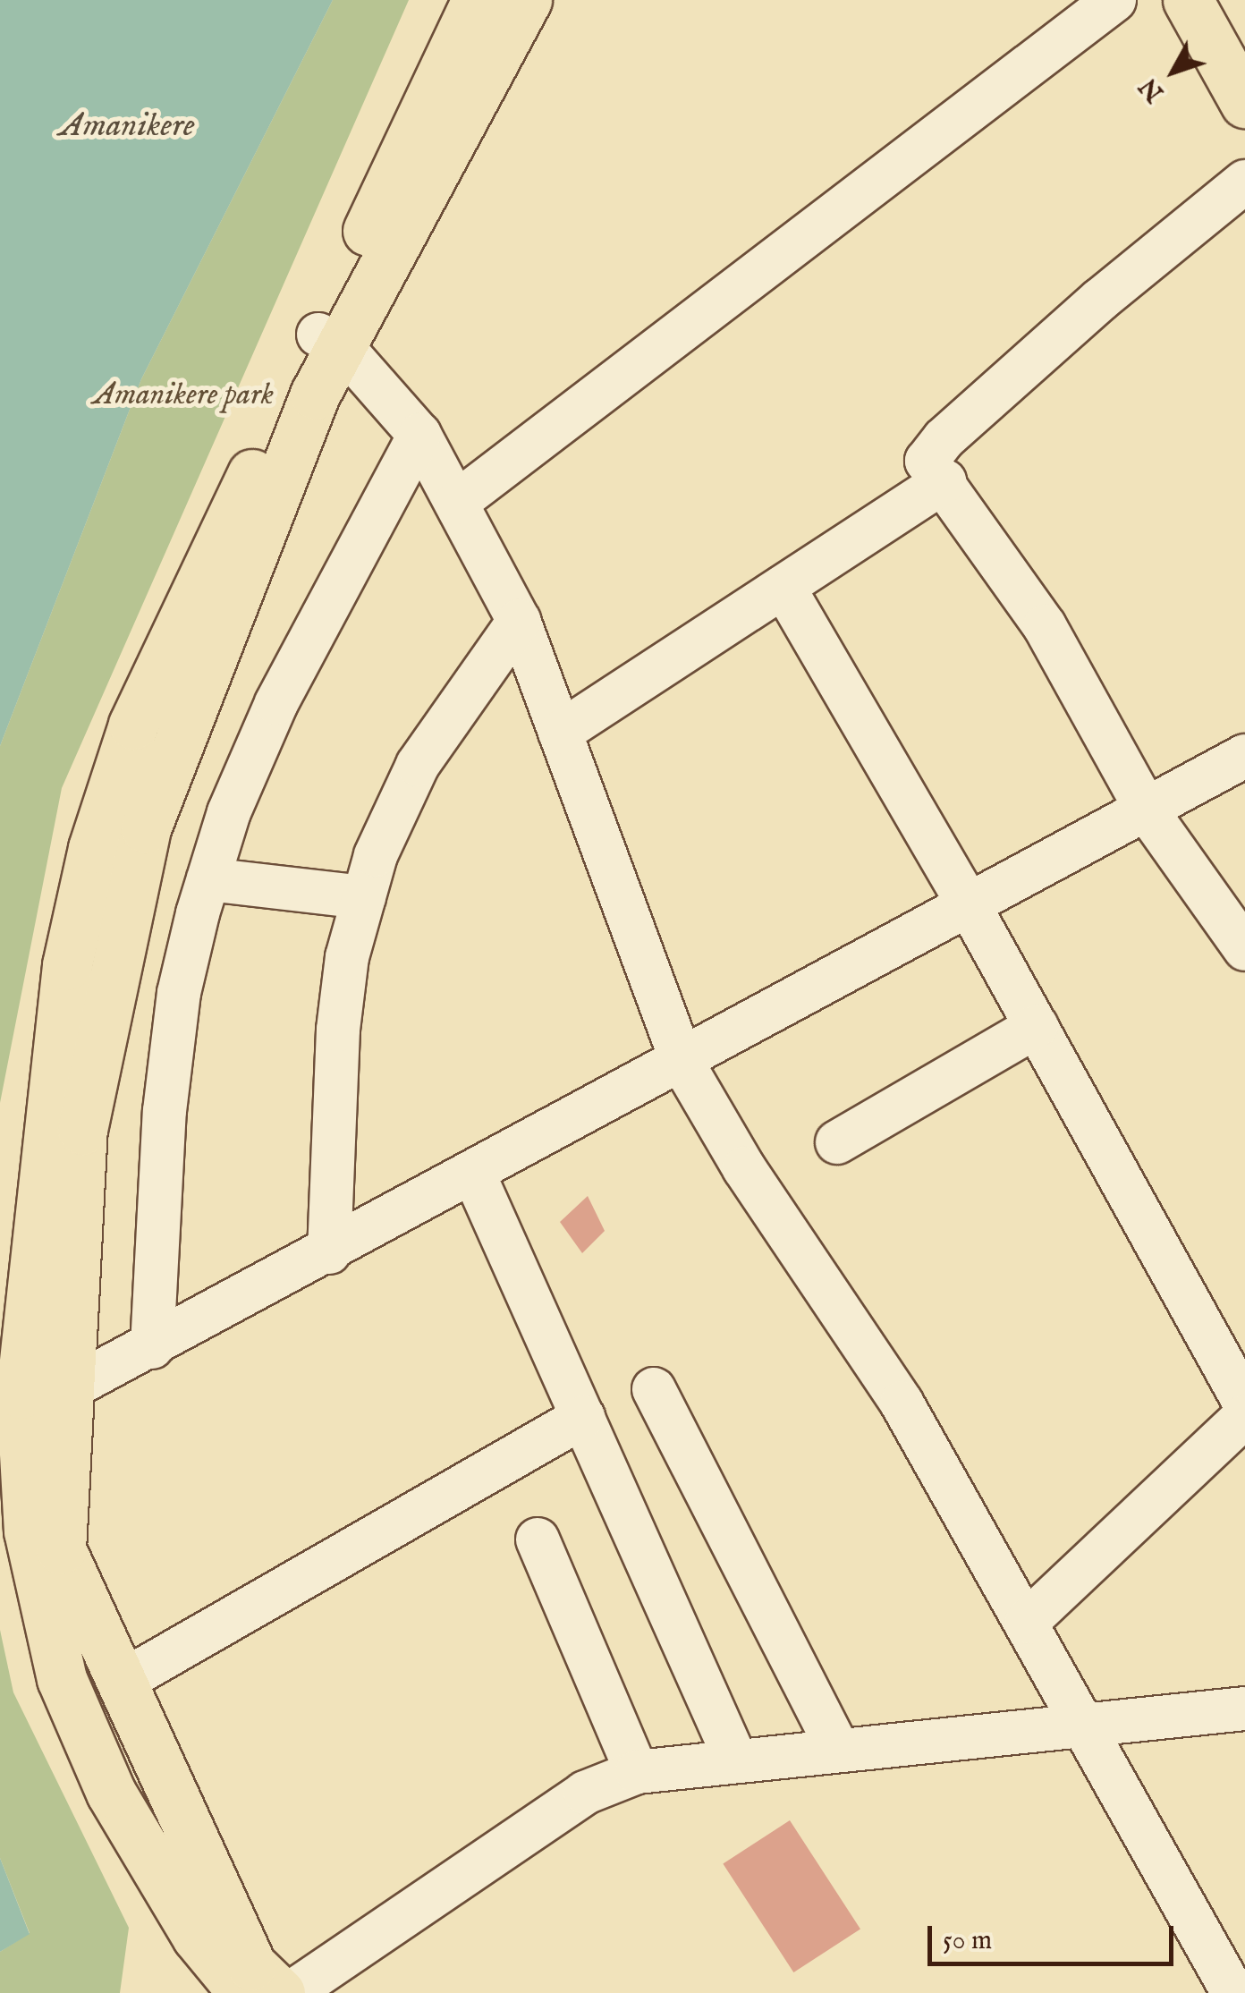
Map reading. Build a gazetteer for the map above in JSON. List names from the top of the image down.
{
  "water": ["Amanikere"],
  "parks": ["Amanikere park"],
  "scale_bar": "50 m",
  "north": "bottom left"
}
